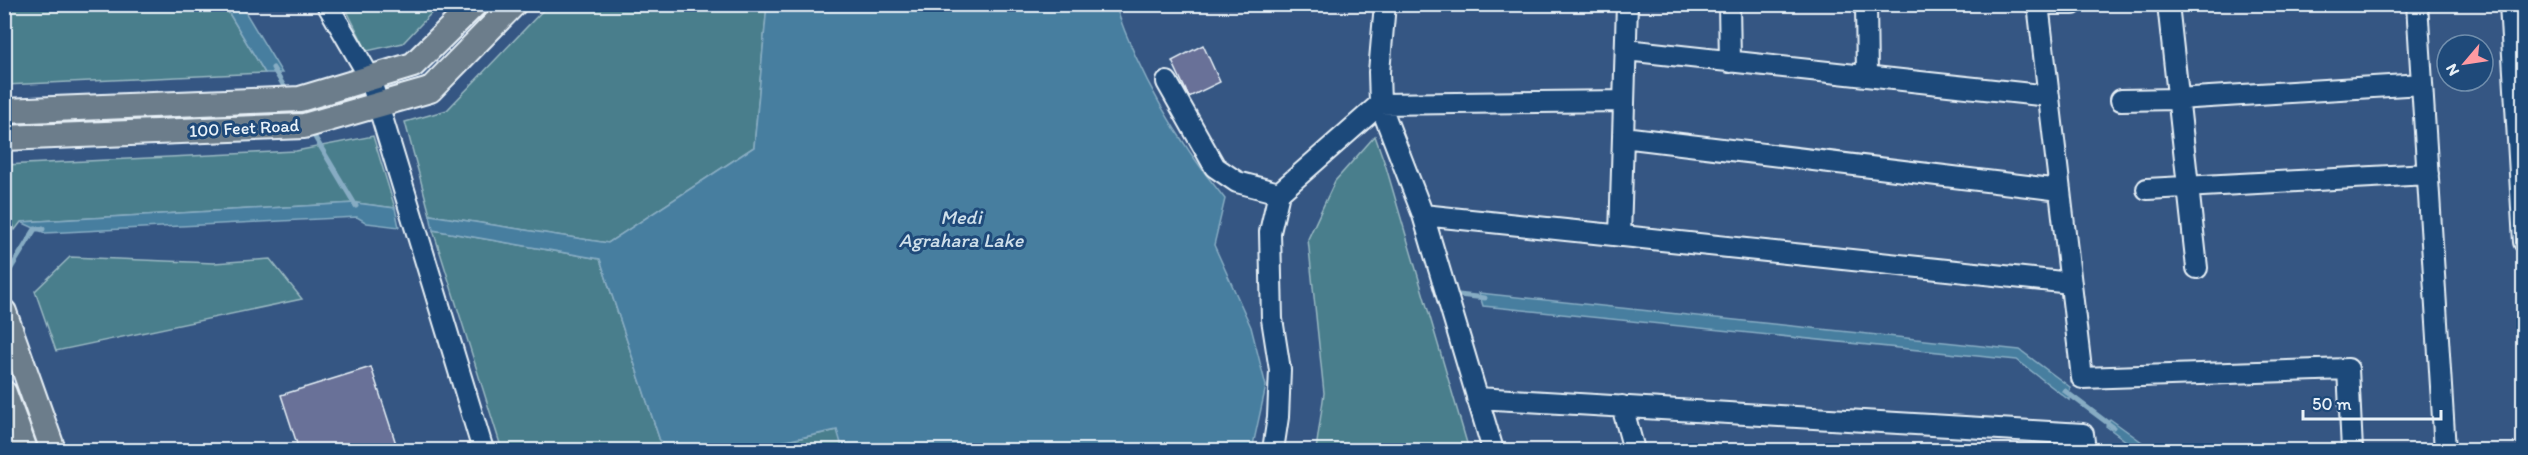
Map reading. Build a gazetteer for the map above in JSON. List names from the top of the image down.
{
  "streets": {
    "main road": ["100 Feet Road"]
  },
  "water": ["Medi Agrahara Lake"],
  "scale_bar": "50 m",
  "north": "bottom left"
}
